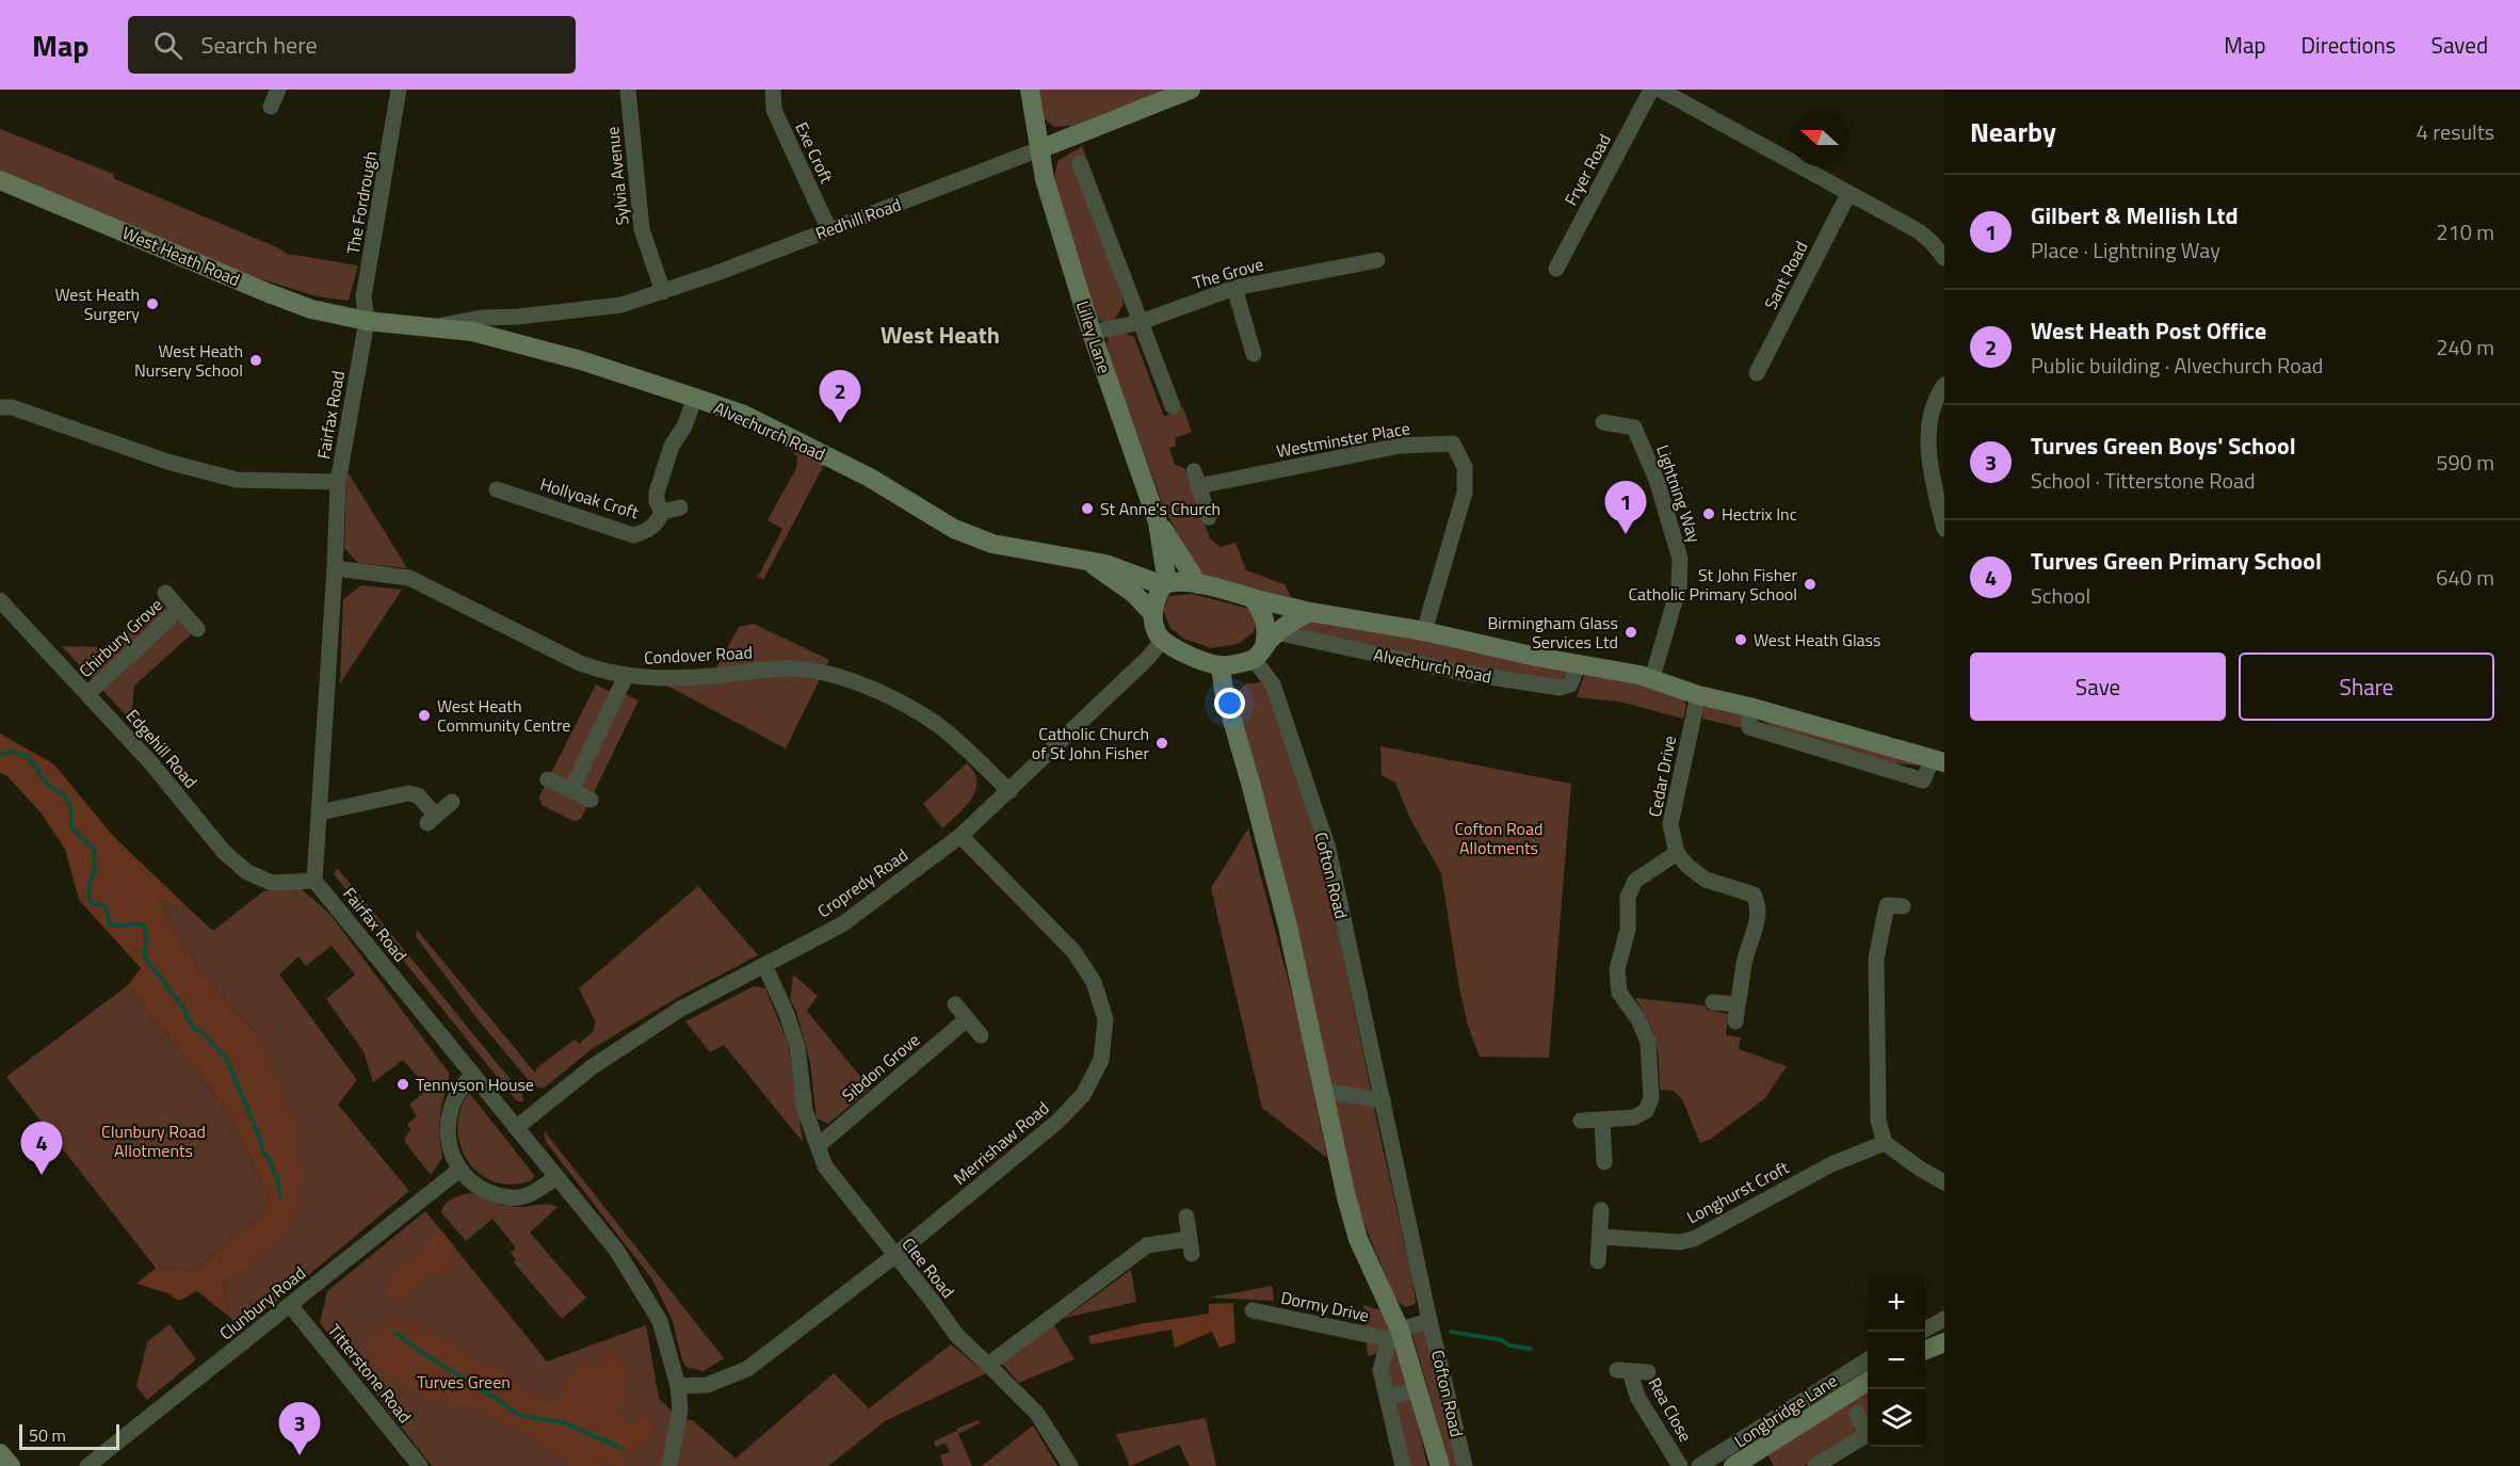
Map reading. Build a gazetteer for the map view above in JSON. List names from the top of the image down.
{
  "streets": {
    "street": [
      "Exe Croft",
      "Fryer Road",
      "Sylvia Avenue",
      "The Fordrough",
      "Redhill Road",
      "West Heath Road",
      "The Grove",
      "Sant Road",
      "Lilley Lane",
      "Fairfax Road",
      "Alvechurch Road",
      "Westminster Place",
      "Lightning Way",
      "Hollyoak Croft",
      "Chirbury Grove",
      "Condover Road",
      "Edgehill Road",
      "Cedar Drive",
      "Cofton Road",
      "Cropredy Road",
      "Sibdon Grove",
      "Merrishaw Road",
      "Longhurst Croft",
      "Clee Road",
      "Clunbury Road",
      "Dormy Drive",
      "Titterstone Road",
      "Rea Close",
      "Longbridge Lane"
    ]
  },
  "crossings": [
    ["Exe Croft", "Redhill Road"],
    ["Sylvia Avenue", "Redhill Road"],
    ["The Fordrough", "Redhill Road"],
    ["The Fordrough", "West Heath Road"],
    ["The Fordrough", "Fairfax Road"],
    ["Redhill Road", "West Heath Road"],
    ["Redhill Road", "Lilley Lane"],
    ["Redhill Road", "Fairfax Road"],
    ["Redhill Road", "Alvechurch Road"],
    ["West Heath Road", "Fairfax Road"],
    ["The Grove", "Lilley Lane"],
    ["Lilley Lane", "Alvechurch Road"],
    ["Lilley Lane", "Cofton Road"],
    ["Lilley Lane", "Cropredy Road"],
    ["Fairfax Road", "Condover Road"],
    ["Fairfax Road", "Edgehill Road"],
    ["Fairfax Road", "Cropredy Road"],
    ["Fairfax Road", "Merrishaw Road"],
    ["Alvechurch Road", "Westminster Place"],
    ["Alvechurch Road", "Lightning Way"],
    ["Alvechurch Road", "Hollyoak Croft"],
    ["Alvechurch Road", "Cedar Drive"],
    ["Alvechurch Road", "Cofton Road"],
    ["Alvechurch Road", "Cropredy Road"],
    ["Chirbury Grove", "Edgehill Road"],
    ["Condover Road", "Cropredy Road"],
    ["Cofton Road", "Cropredy Road"],
    ["Cofton Road", "Dormy Drive"],
    ["Cropredy Road", "Merrishaw Road"],
    ["Cropredy Road", "Clee Road"],
    ["Sibdon Grove", "Clee Road"],
    ["Merrishaw Road", "Clee Road"],
    ["Clunbury Road", "Titterstone Road"]
  ],
  "districts": ["West Heath"],
  "parks": ["Cofton Road Allotments", "Clunbury Road Allotments", "Turves Green"],
  "places": [
    "West Heath Surgery",
    "West Heath Nursery School",
    "St Anne's Church",
    "Hectrix Inc",
    "St John Fisher Catholic Primary School",
    "Birmingham Glass Services Ltd",
    "West Heath Glass",
    "West Heath Community Centre",
    "Catholic Church of St John Fisher",
    "Tennyson House"
  ],
  "scale_bar": "50 m",
  "north": "left",
  "page": {
    "header": "Map",
    "search": "Search here",
    "nav": ["Map", "Directions", "Saved"],
    "heading": ["Nearby", "4 results"],
    "list": [
      {
        "mark": "1",
        "name": "Gilbert & Mellish Ltd",
        "note": "Place · Lightning Way",
        "value": "210 m"
      },
      {
        "mark": "2",
        "name": "West Heath Post Office",
        "note": "Public building · Alvechurch Road",
        "value": "240 m"
      },
      {
        "mark": "3",
        "name": "Turves Green Boys' School",
        "note": "School · Titterstone Road",
        "value": "590 m"
      },
      {
        "mark": "4",
        "name": "Turves Green Primary School",
        "note": "School",
        "value": "640 m"
      }
    ],
    "pins": [
      "2",
      "1",
      "4",
      "3"
    ],
    "buttons": ["Save", "Share"],
    "map_buttons": ["+", "−"],
    "scale": "50 m"
  }
}
